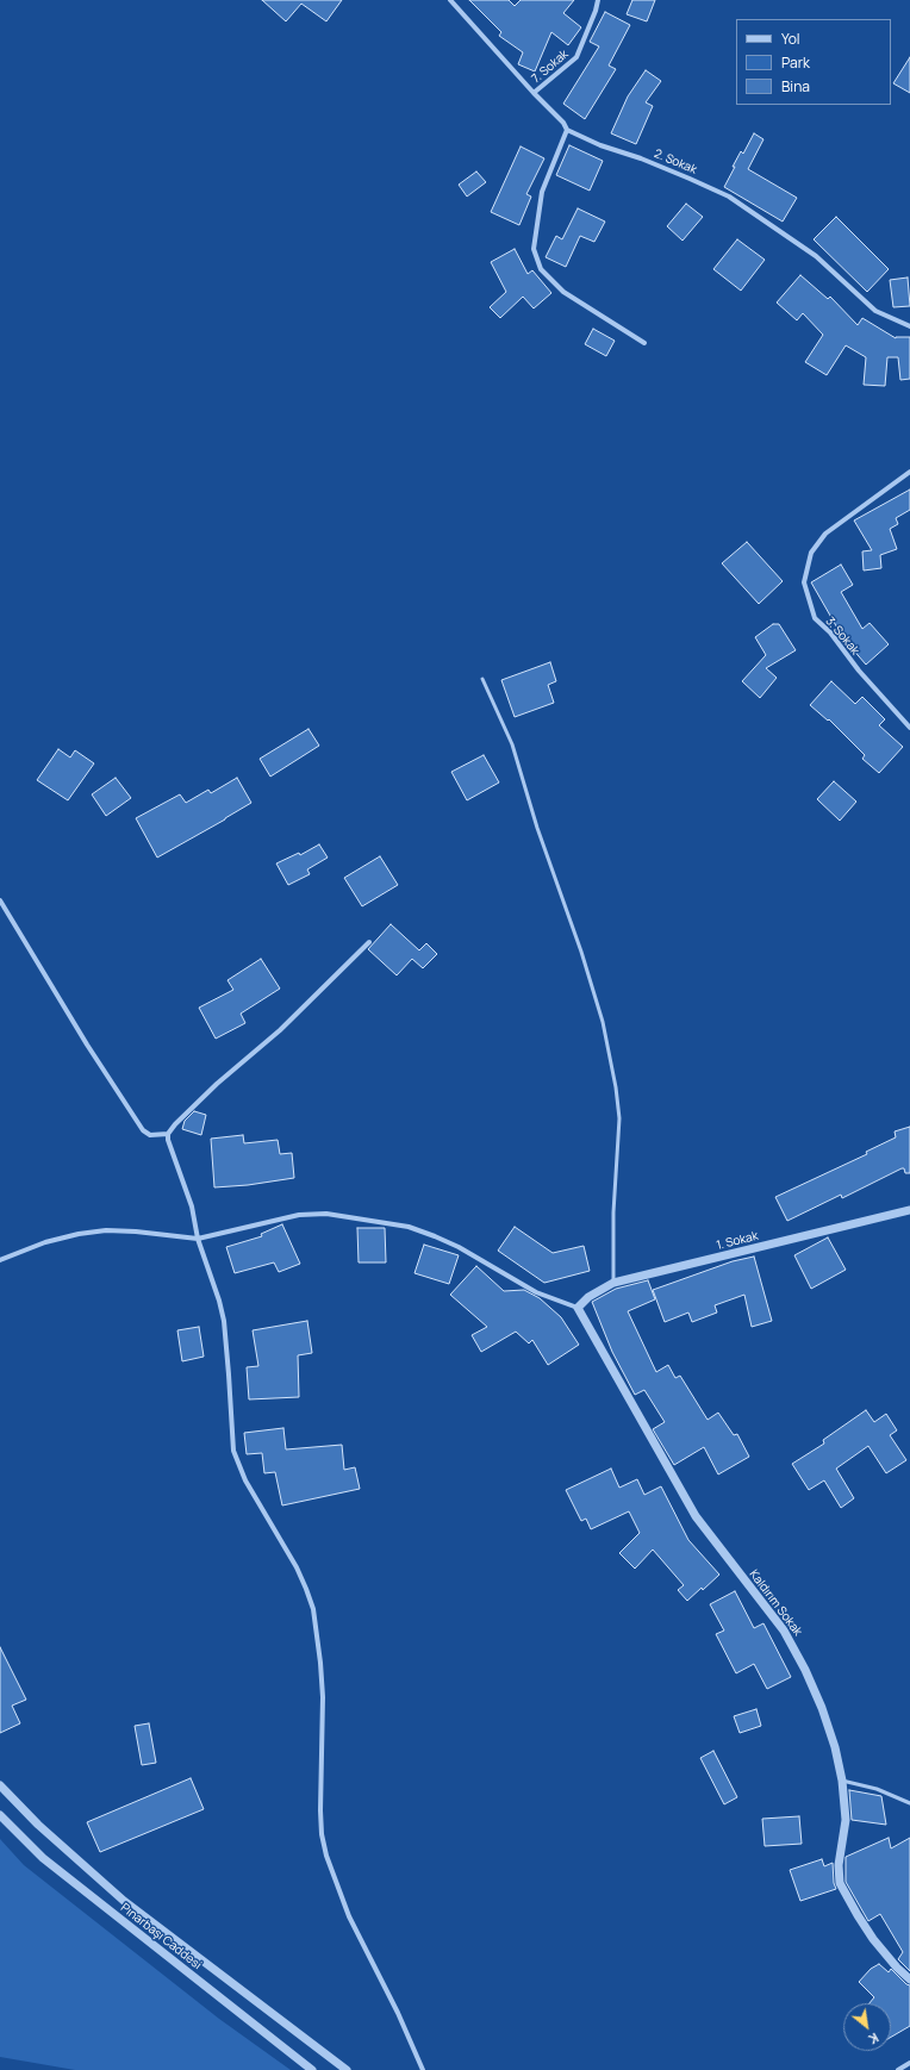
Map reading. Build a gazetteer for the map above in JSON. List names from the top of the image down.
{
  "streets": {
    "street": [
      "7. Sokak",
      "2. Sokak",
      "3. Sokak",
      "1. Sokak",
      "Kaldırım Sokak",
      "Pınarbaşı Caddesi"
    ]
  },
  "crossings": [
    ["7. Sokak", "2. Sokak"],
    ["1. Sokak", "Kaldırım Sokak"]
  ],
  "legend": ["Yol", "Park", "Bina"],
  "north": "bottom right"
}
